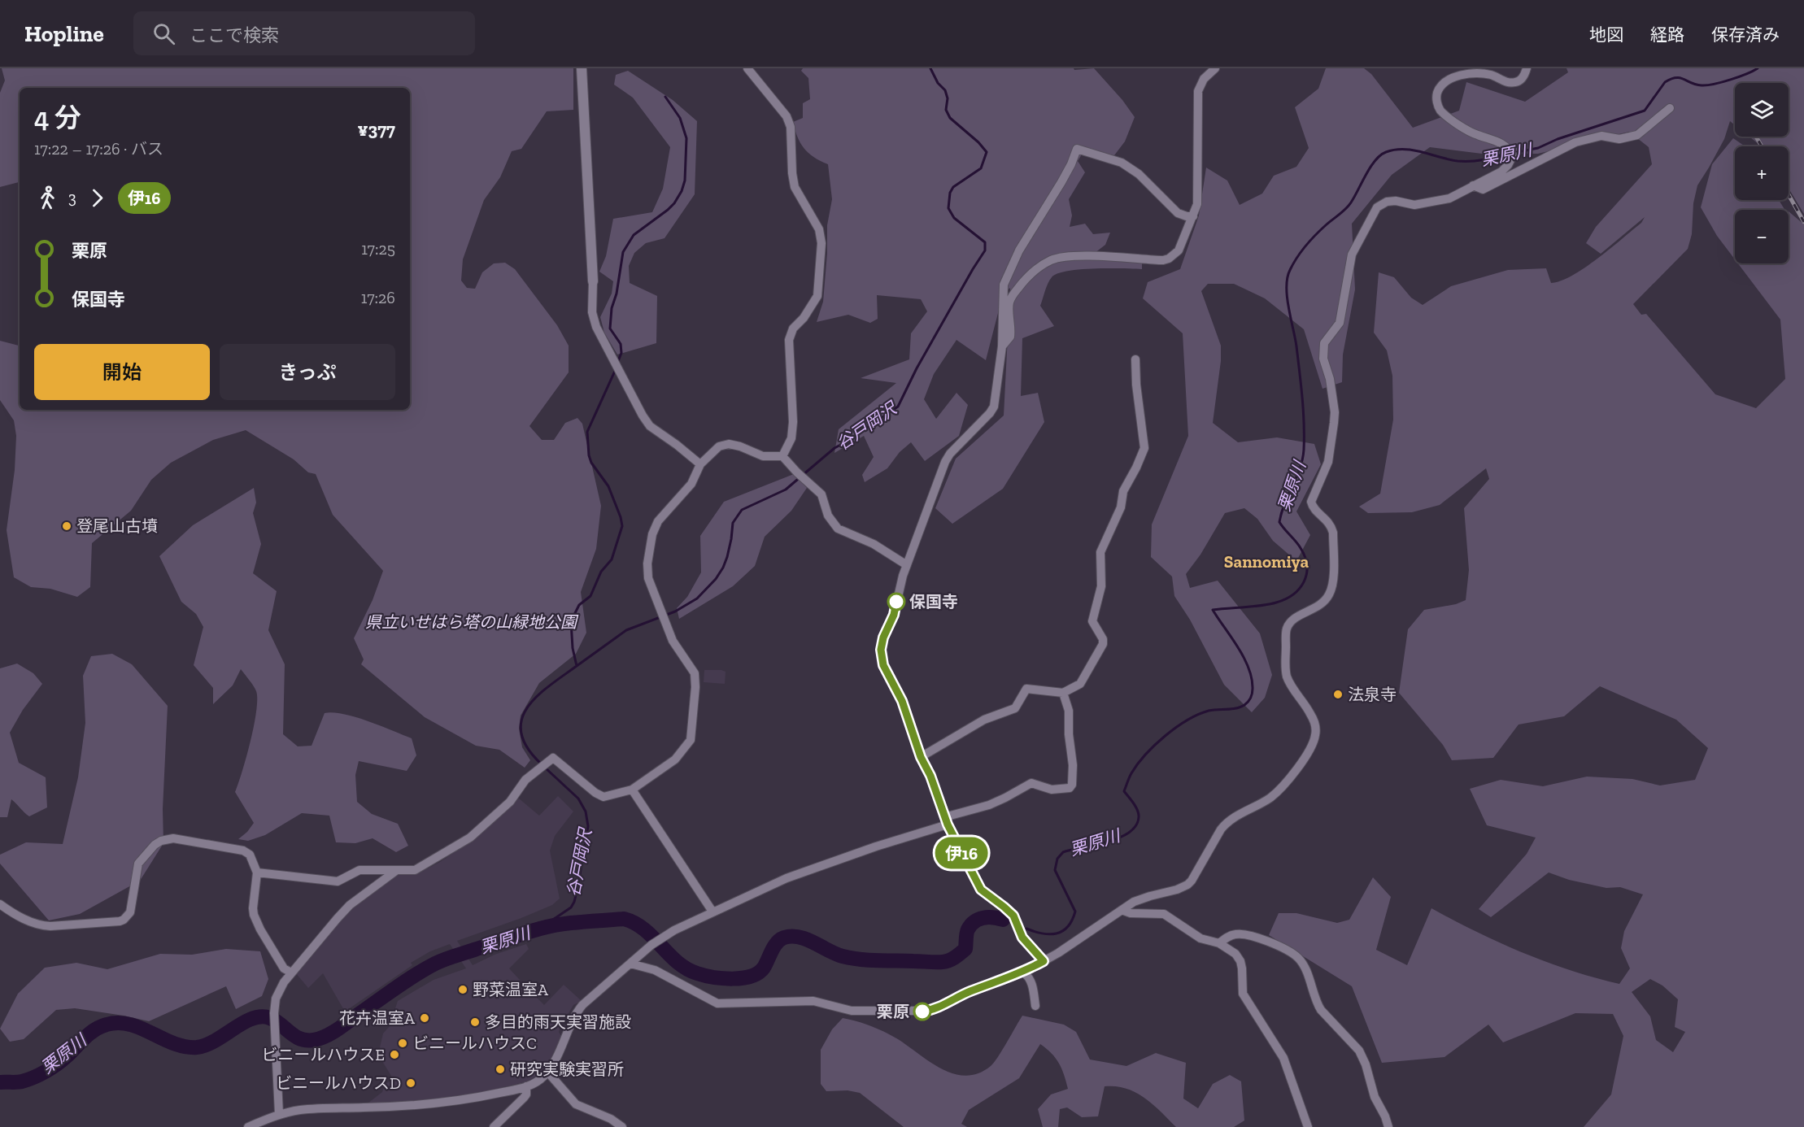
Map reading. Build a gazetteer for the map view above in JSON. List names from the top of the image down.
{
  "districts": ["Sannomiya"],
  "water": ["栗原川", "谷戸岡沢"],
  "parks": ["県立いせはら塔の山緑地公園"],
  "places": [
    "登尾山古墳",
    "保国寺",
    "法泉寺",
    "野菜温室A",
    "栗原",
    "花卉温室A",
    "多目的雨天実習施設",
    "ビニールハウスC",
    "ビニールハウスE",
    "研究実験実習所",
    "ビニールハウスD"
  ],
  "lines": ["bus line 伊16"],
  "page": {
    "header": "Hopline",
    "search": "ここで検索",
    "nav": ["地図", "経路", "保存済み"],
    "on_map": "伊16",
    "map_buttons": ["+", "−"],
    "heading": ["4 分", "17:22 – 17:26 · バス", "¥377"],
    "legs": ["3", "伊16"],
    "list": [
      {
        "name": "栗原",
        "value": "17:25"
      },
      {
        "name": "保国寺",
        "value": "17:26"
      }
    ],
    "buttons": ["開始", "きっぷ"]
  }
}
